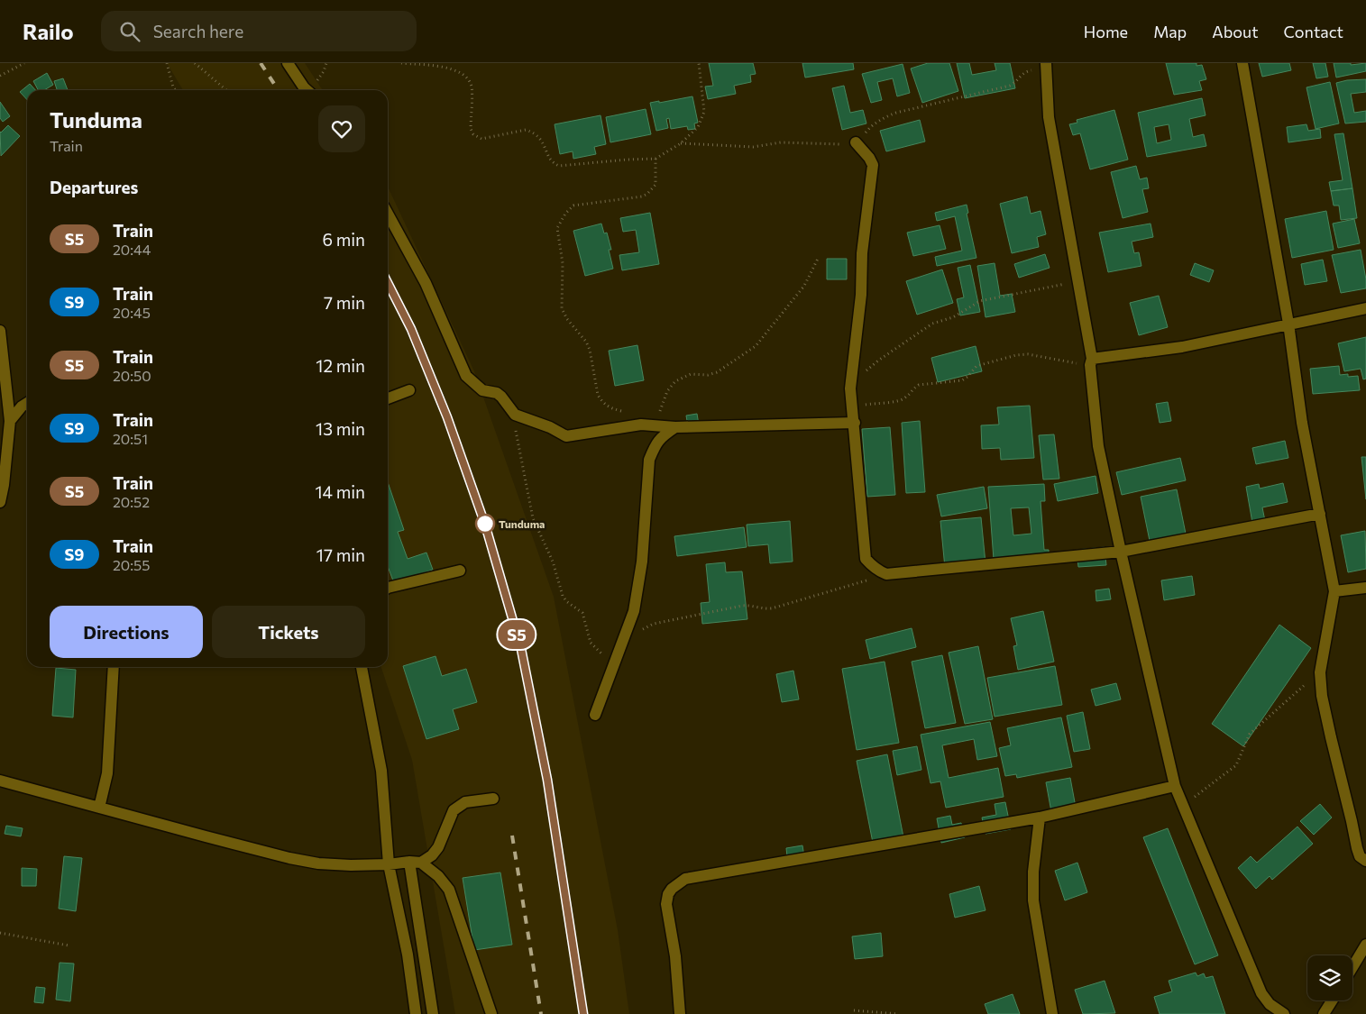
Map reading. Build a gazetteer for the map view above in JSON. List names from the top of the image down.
{
  "places": ["Tunduma"],
  "page": {
    "header": "Railo",
    "search": "Search here",
    "nav": [
      "Home",
      "Map",
      "About",
      "Contact"
    ],
    "on_map": "S5",
    "heading": [
      ["Tunduma", "Train"],
      "Departures"
    ],
    "list": [
      {
        "mark": "S5",
        "name": "Train",
        "note": "20:44",
        "value": "6 min"
      },
      {
        "mark": "S9",
        "name": "Train",
        "note": "20:45",
        "value": "7 min"
      },
      {
        "mark": "S5",
        "name": "Train",
        "note": "20:50",
        "value": "12 min"
      },
      {
        "mark": "S9",
        "name": "Train",
        "note": "20:51",
        "value": "13 min"
      },
      {
        "mark": "S5",
        "name": "Train",
        "note": "20:52",
        "value": "14 min"
      },
      {
        "mark": "S9",
        "name": "Train",
        "note": "20:55",
        "value": "17 min"
      }
    ],
    "buttons": ["Directions", "Tickets"]
  }
}
